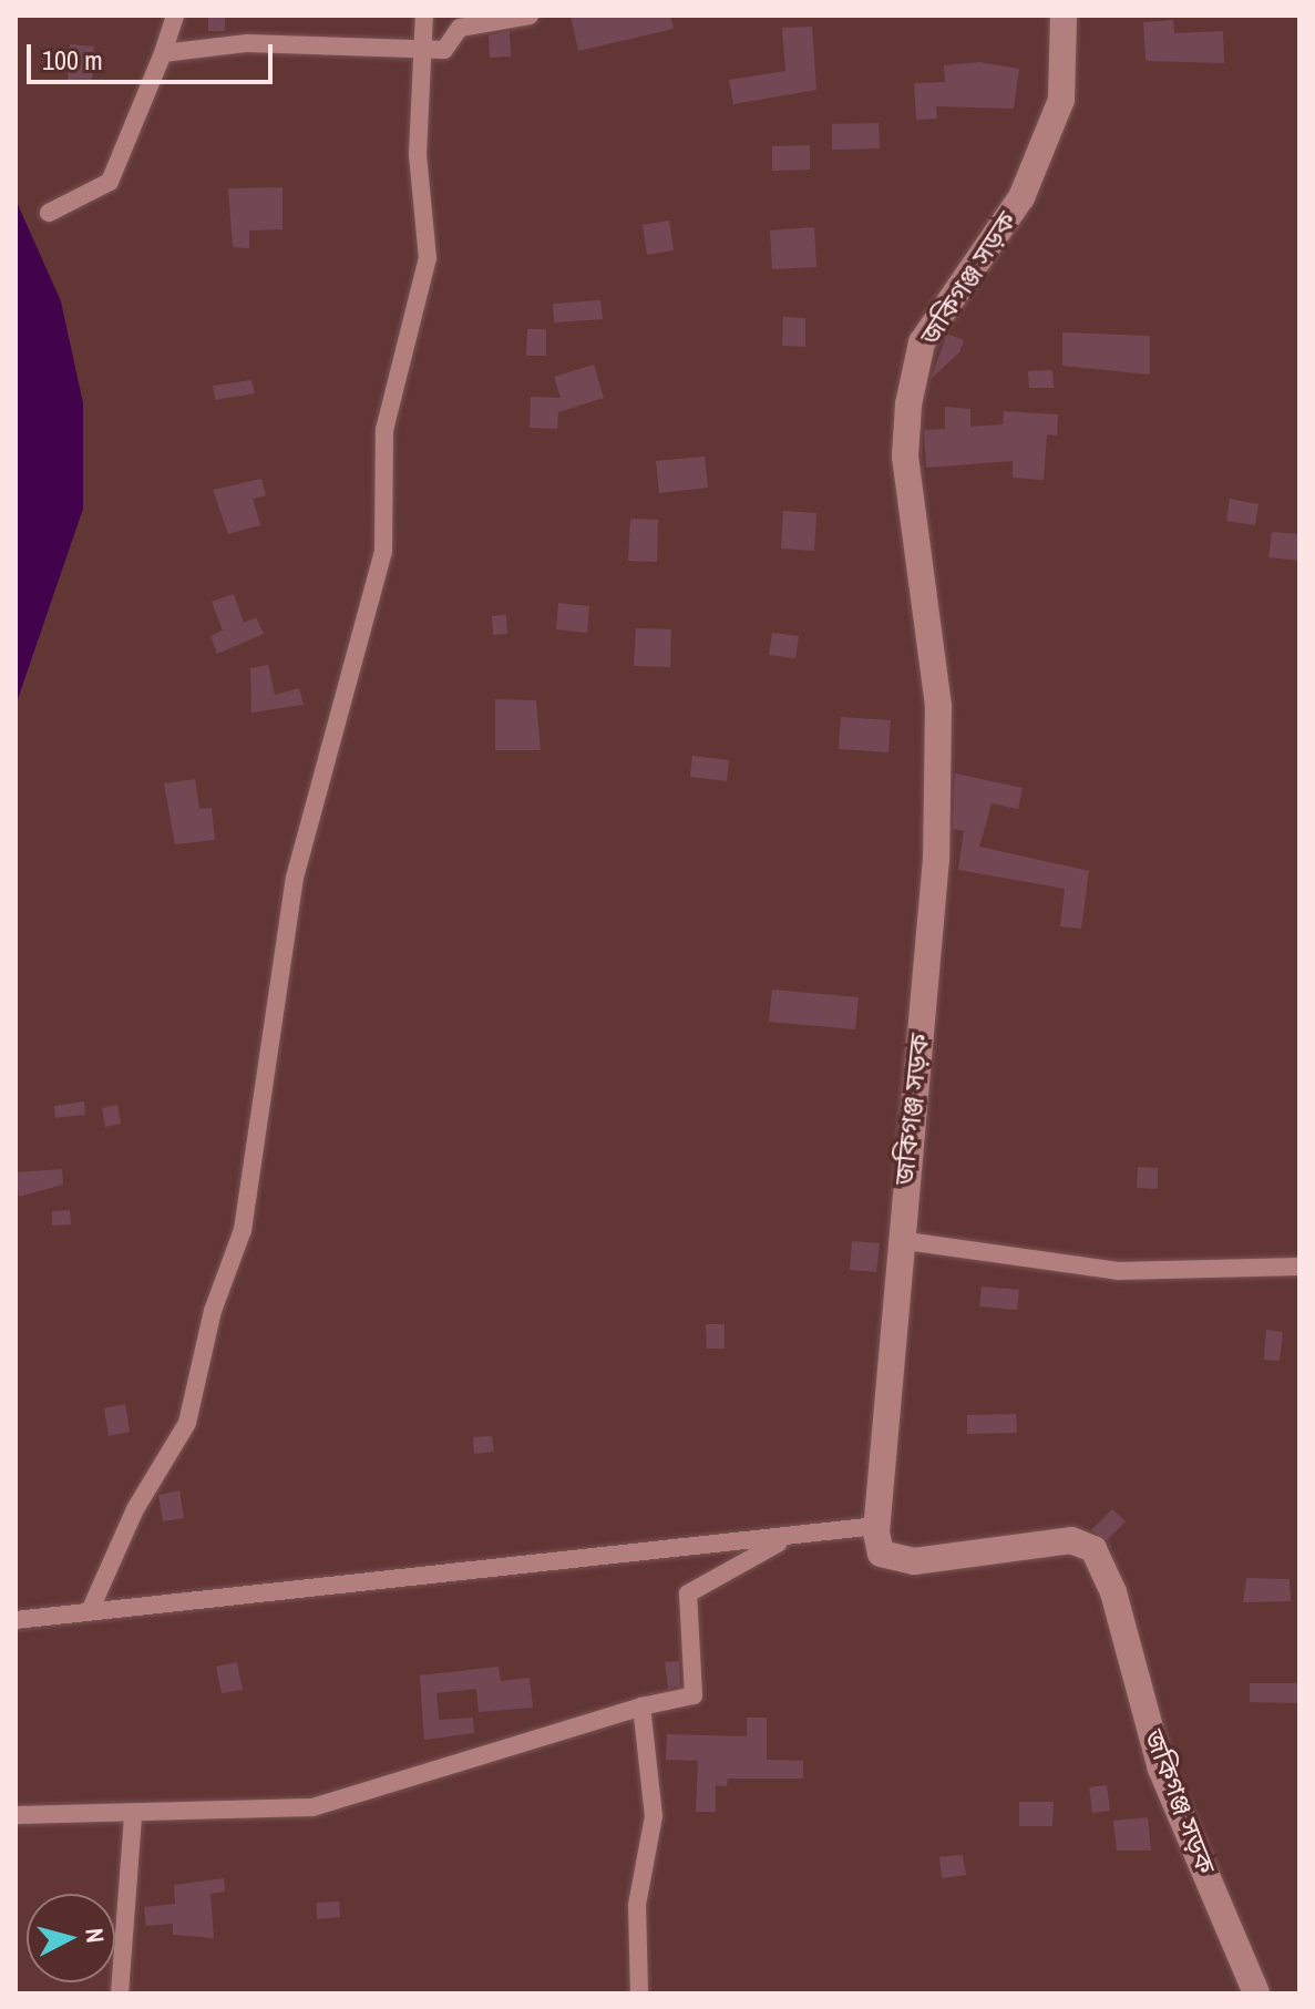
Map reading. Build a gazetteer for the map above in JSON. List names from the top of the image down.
{
  "streets": {
    "main road": ["জকিগঞ্জ সড়ক"]
  },
  "scale_bar": "100 m",
  "north": "right"
}
